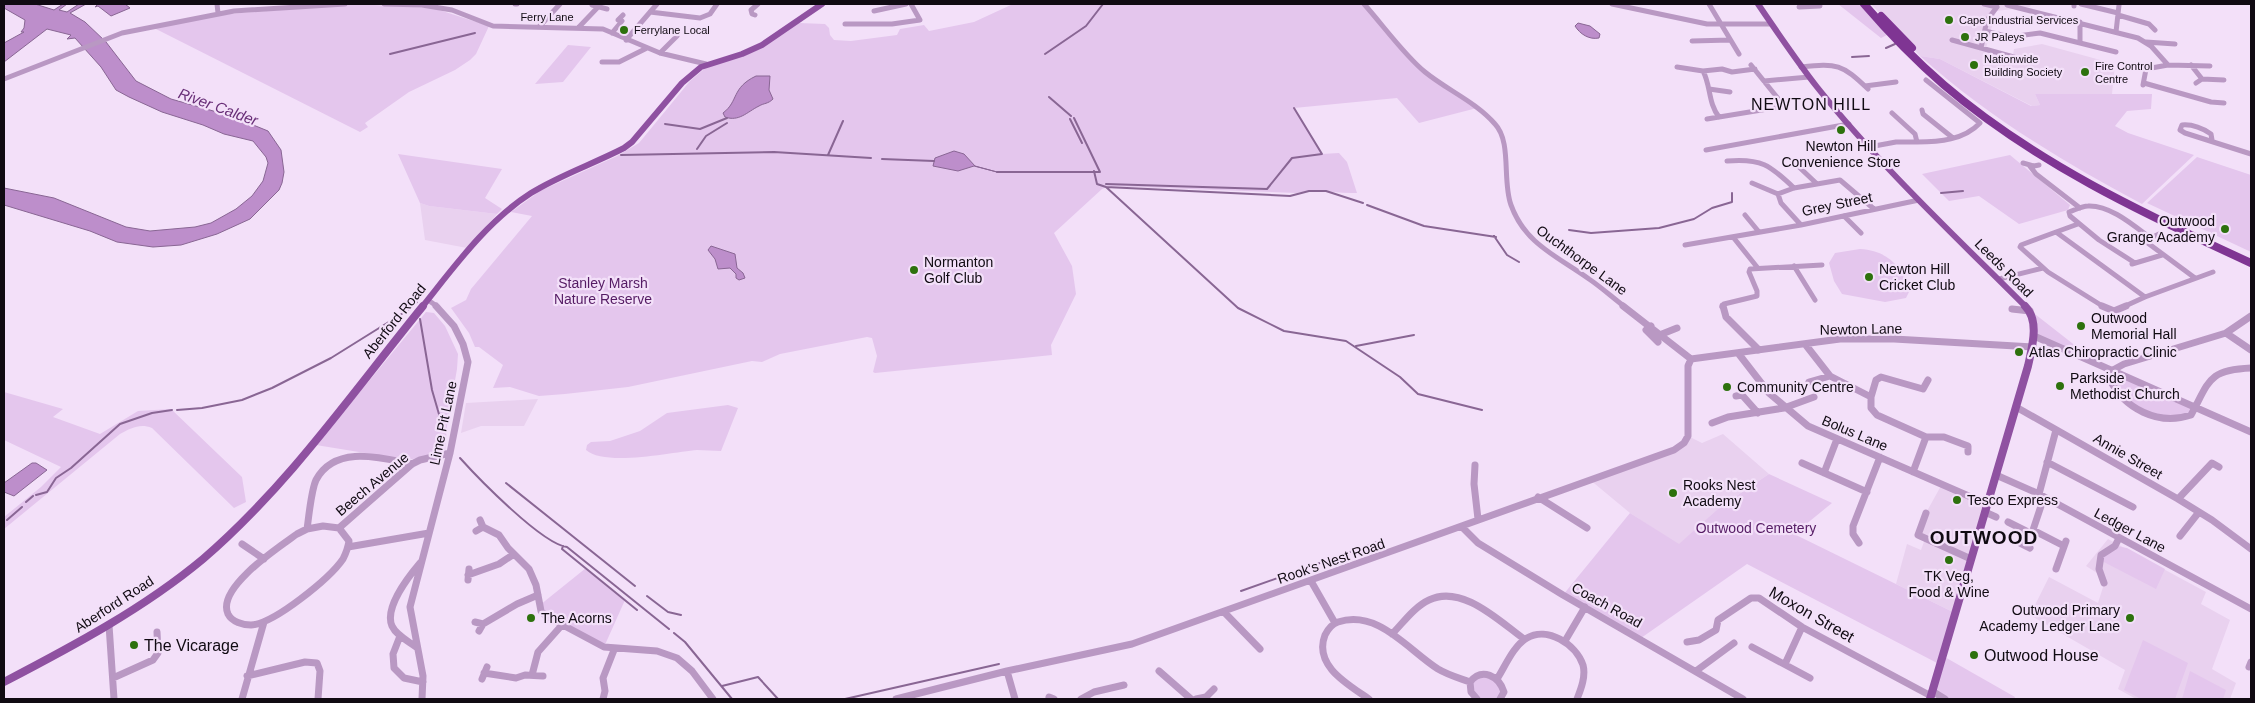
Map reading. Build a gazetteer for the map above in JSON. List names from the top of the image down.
{
  "streets": {
    "main road": ["Leeds Road", "Aberford Road"],
    "street": [
      "Ferry Lane",
      "Grey Street",
      "Ouchthorpe Lane",
      "Newton Lane",
      "Lime Pit Lane",
      "Bolus Lane",
      "Annie Street",
      "Beech Avenue",
      "Ledger Lane",
      "Rook's Nest Road",
      "Coach Road",
      "Moxon Street"
    ]
  },
  "crossings": [
    ["Ferry Lane", "Aberford Road"],
    ["Grey Street", "Leeds Road"],
    ["Ouchthorpe Lane", "Newton Lane"],
    ["Ouchthorpe Lane", "Rook's Nest Road"],
    ["Leeds Road", "Newton Lane"],
    ["Leeds Road", "Bolus Lane"],
    ["Leeds Road", "Annie Street"],
    ["Leeds Road", "Ledger Lane"],
    ["Leeds Road", "Moxon Street"],
    ["Aberford Road", "Lime Pit Lane"],
    ["Newton Lane", "Bolus Lane"],
    ["Newton Lane", "Rook's Nest Road"],
    ["Lime Pit Lane", "Beech Avenue"],
    ["Rook's Nest Road", "Coach Road"]
  ],
  "districts": ["NEWTON HILL", "OUTWOOD"],
  "water": ["River Calder"],
  "parks": ["Stanley Marsh Nature Reserve", "Outwood Cemetery"],
  "places": [
    "Cape Industrial Services",
    "Ferrylane Local",
    "JR Paleys",
    "Nationwide Building Society",
    "Fire Control Centre",
    "Newton Hill Convenience Store",
    "Outwood Grange Academy",
    "Normanton Golf Club",
    "Newton Hill Cricket Club",
    "Outwood Memorial Hall",
    "Atlas Chiropractic Clinic",
    "Parkside Methodist Church",
    "Community Centre",
    "Rooks Nest Academy",
    "Tesco Express",
    "TK Veg, Food & Wine",
    "The Acorns",
    "Outwood Primary Academy Ledger Lane",
    "The Vicarage",
    "Outwood House"
  ]
}
